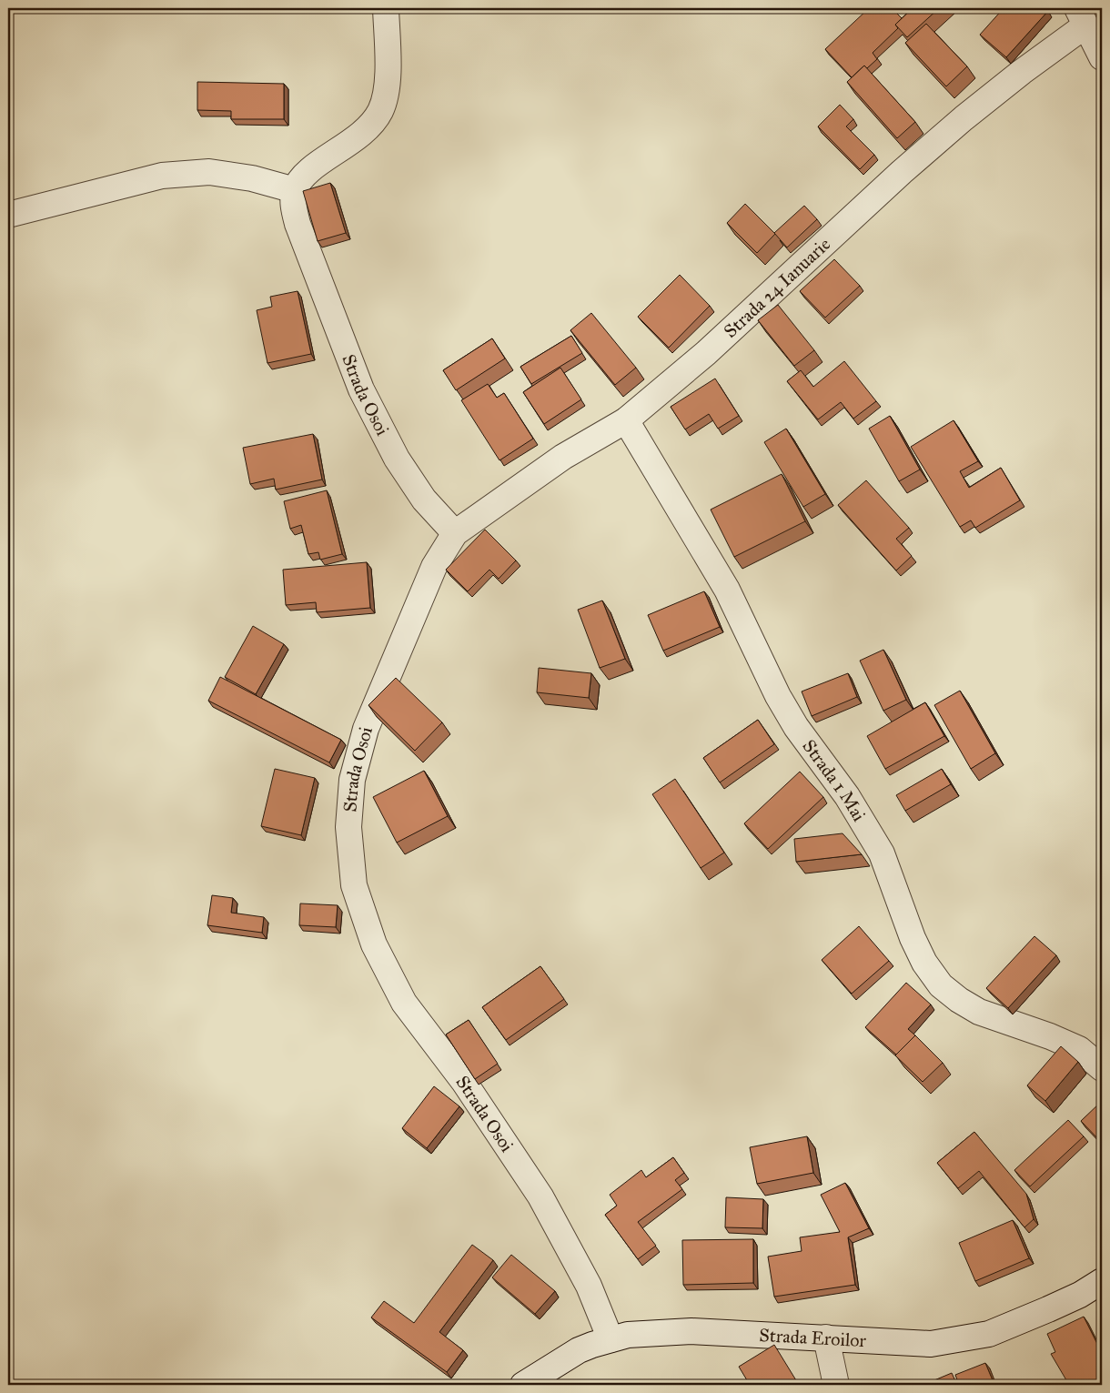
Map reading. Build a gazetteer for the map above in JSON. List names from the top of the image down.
{
  "streets": {
    "street": [
      "Strada 24 Ianuarie",
      "Strada Osoi",
      "Strada 1 Mai",
      "Strada Eroilor"
    ]
  },
  "crossings": [
    ["Strada 24 Ianuarie", "Strada Osoi"],
    ["Strada 24 Ianuarie", "Strada 1 Mai"],
    ["Strada Osoi", "Strada Eroilor"]
  ]
}
